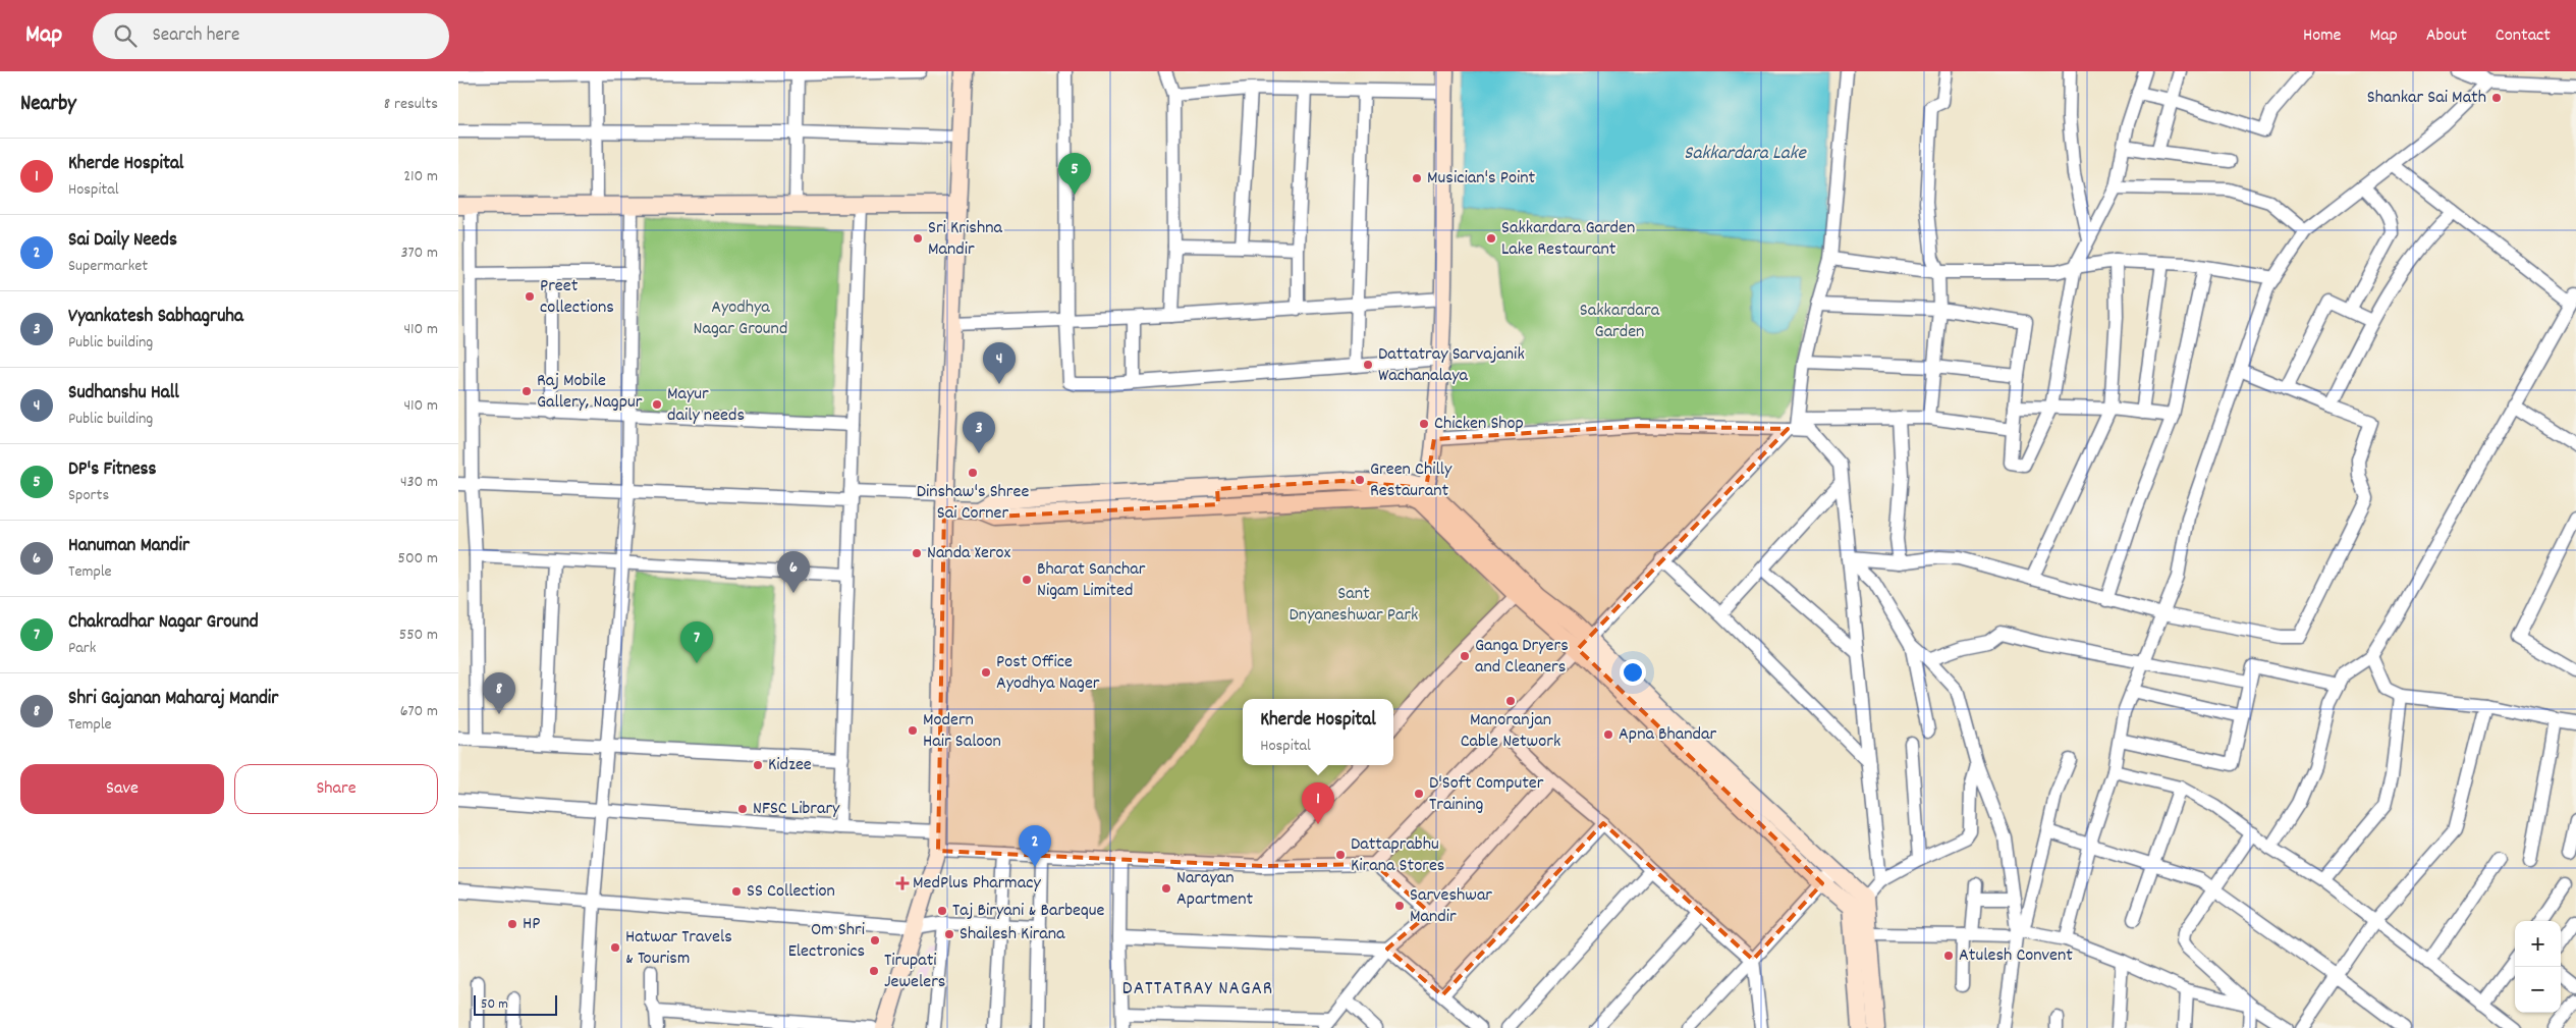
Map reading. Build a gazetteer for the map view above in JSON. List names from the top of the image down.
{
  "districts": ["DATTATRAY NAGAR"],
  "water": ["Sakkardara Lake"],
  "parks": ["Ayodhya Nagar Ground", "Sakkardara Garden", "Sant Dnyaneshwar Park"],
  "places": {
    "other": [
      "Shankar Sai Math",
      "Musician's Point",
      "Sri Krishna Mandir",
      "Sakkardara Garden Lake Restaurant",
      "Preet collections",
      "Dattatray Sarvajanik Wachanalaya",
      "Raj Mobile Gallery, Nagpur",
      "Mayur daily needs",
      "Chicken Shop",
      "Dinshaw's Shree Sai Corner",
      "Green Chilly Restaurant",
      "Nanda Xerox",
      "Bharat Sanchar Nigam Limited",
      "Ganga Dryers and Cleaners",
      "Post Office Ayodhya Nager",
      "Manoranjan Cable Network",
      "Modern Hair Saloon",
      "Apna Bhandar",
      "Kidzee",
      "D'Soft Computer Training",
      "NFSC Library",
      "Dattaprabhu Kirana Stores",
      "Narayan Apartment",
      "SS Collection",
      "Sarveshwar Mandir",
      "Taj Biryani & Barbeque",
      "HP",
      "Shailesh Kirana",
      "Om Shri Electronics",
      "Hatwar Travels & Tourism",
      "Atulesh Convent",
      "Tirupati Jewelers"
    ],
    "health": ["MedPlus Pharmacy"]
  },
  "scale_bar": "50 m",
  "page": {
    "header": "Map",
    "search": "Search here",
    "nav": [
      "Home",
      "Map",
      "About",
      "Contact"
    ],
    "heading": ["Nearby", "8 results"],
    "list": [
      {
        "mark": "1",
        "name": "Kherde Hospital",
        "note": "Hospital",
        "value": "210 m"
      },
      {
        "mark": "2",
        "name": "Sai Daily Needs",
        "note": "Supermarket",
        "value": "370 m"
      },
      {
        "mark": "3",
        "name": "Vyankatesh Sabhagruha",
        "note": "Public building",
        "value": "410 m"
      },
      {
        "mark": "4",
        "name": "Sudhanshu Hall",
        "note": "Public building",
        "value": "410 m"
      },
      {
        "mark": "5",
        "name": "DP's Fitness",
        "note": "Sports",
        "value": "430 m"
      },
      {
        "mark": "6",
        "name": "Hanuman Mandir",
        "note": "Temple",
        "value": "500 m"
      },
      {
        "mark": "7",
        "name": "Chakradhar Nagar Ground",
        "note": "Park",
        "value": "550 m"
      },
      {
        "mark": "8",
        "name": "Shri Gajanan Maharaj Mandir",
        "note": "Temple",
        "value": "670 m"
      }
    ],
    "pins": [
      "5",
      "4",
      "3",
      "6",
      "7",
      "8",
      "1",
      "2"
    ],
    "popup": ["Kherde Hospital", "Hospital"],
    "buttons": ["Save", "Share"],
    "map_buttons": ["+", "−"],
    "scale": "50 m"
  }
}
